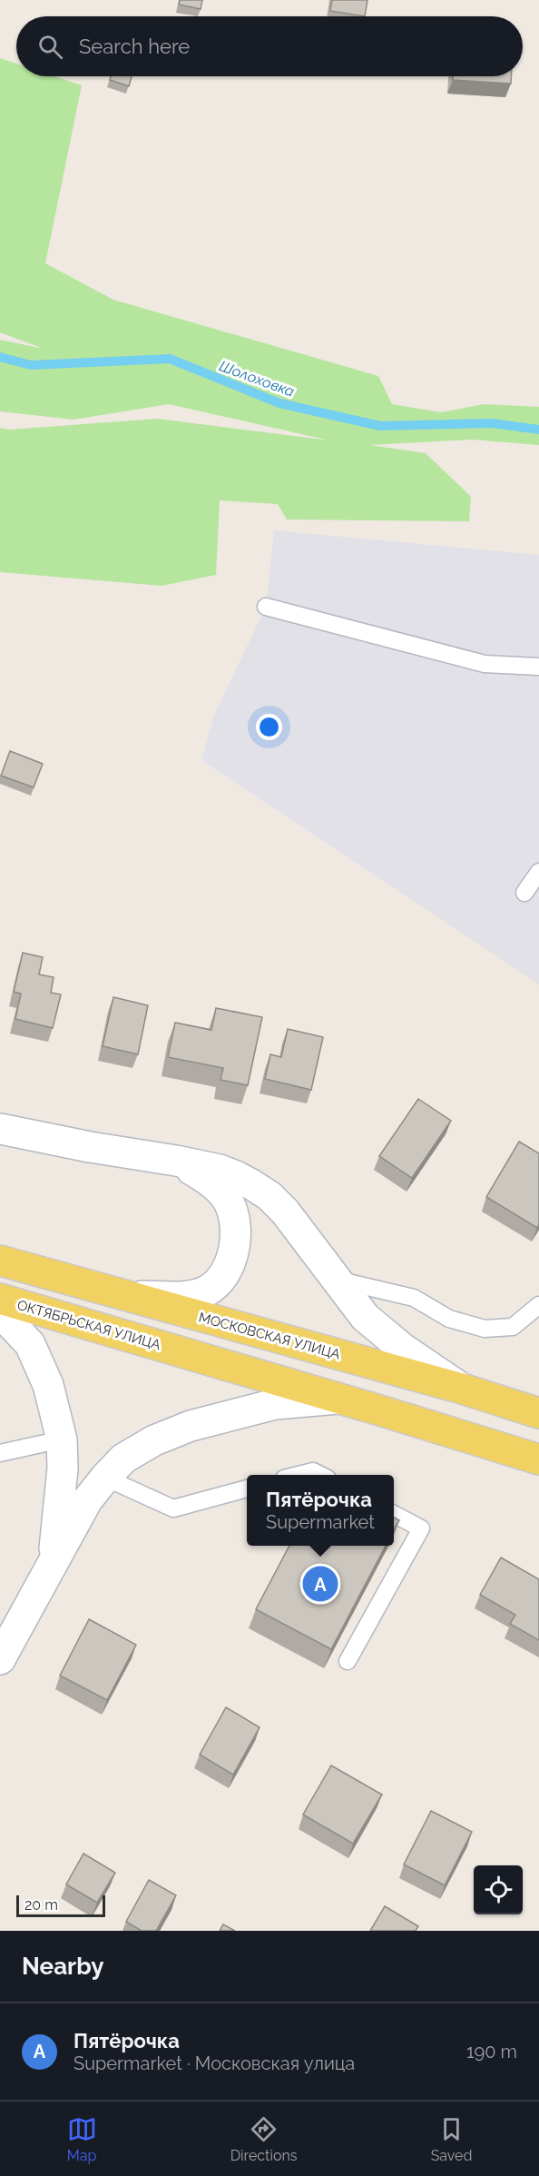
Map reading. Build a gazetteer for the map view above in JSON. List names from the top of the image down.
{
  "streets": {
    "main road": ["ОКТЯБРЬСКАЯ УЛИЦА", "МОСКОВСКАЯ УЛИЦА"]
  },
  "water": ["Шолоховка"],
  "scale_bar": "20 m",
  "page": {
    "search": "Search here",
    "popup": ["Пятёрочка", "Supermarket"],
    "pins": "A",
    "scale": "20 m",
    "heading": "Nearby",
    "list": [
      {
        "mark": "A",
        "name": "Пятёрочка",
        "note": "Supermarket · Московская улица",
        "value": "190 m"
      }
    ],
    "nav": ["Map", "Directions", "Saved"]
  }
}
